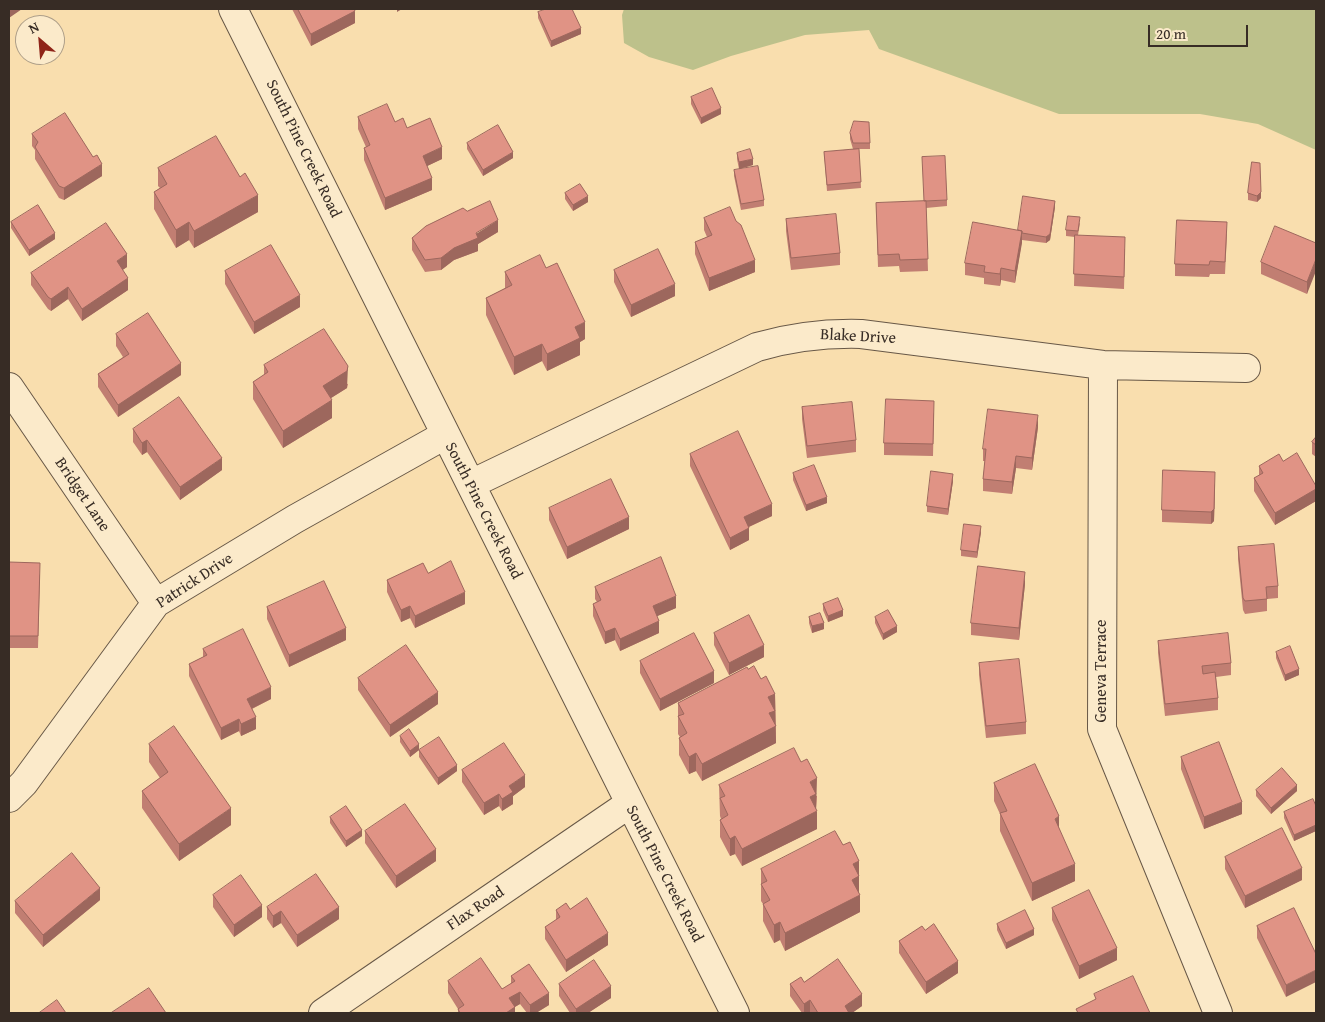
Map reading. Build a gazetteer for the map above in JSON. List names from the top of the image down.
{
  "streets": {
    "street": [
      "South Pine Creek Road",
      "Blake Drive",
      "Bridget Lane",
      "Patrick Drive",
      "Geneva Terrace",
      "Flax Road"
    ]
  },
  "crossings": [
    ["South Pine Creek Road", "Blake Drive"],
    ["South Pine Creek Road", "Patrick Drive"],
    ["South Pine Creek Road", "Flax Road"],
    ["Blake Drive", "Geneva Terrace"],
    ["Bridget Lane", "Patrick Drive"]
  ],
  "scale_bar": "20 m",
  "north": "top left"
}
